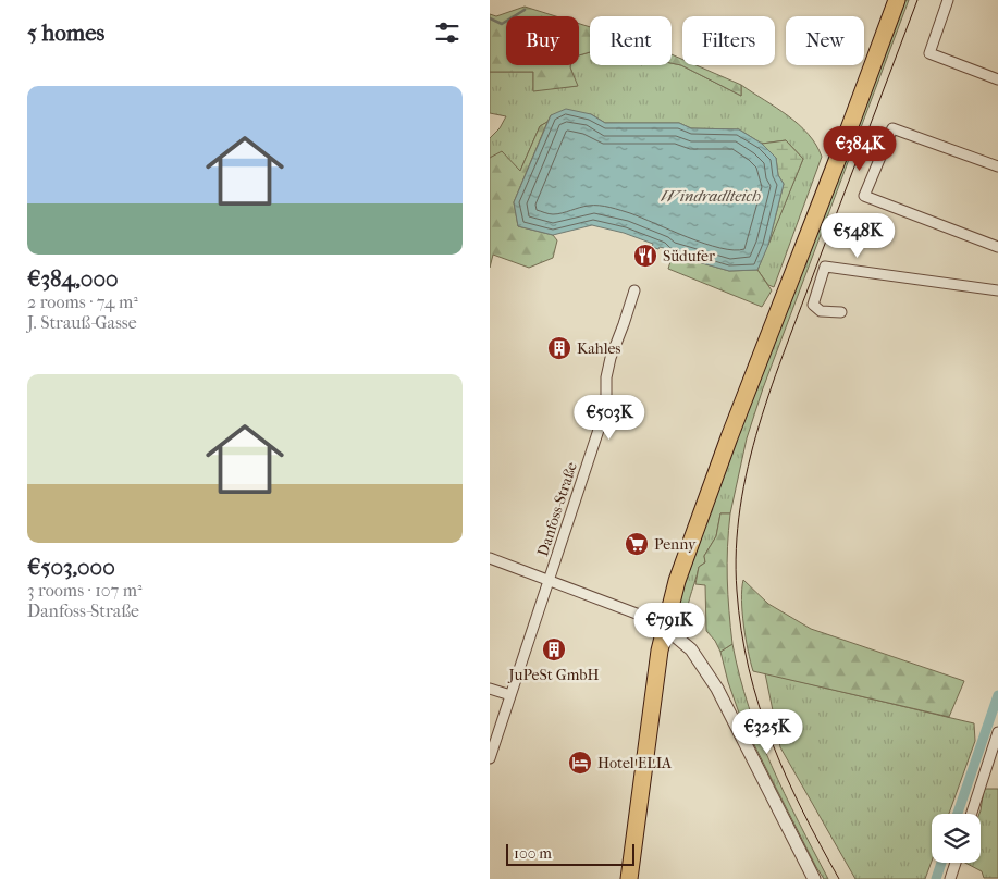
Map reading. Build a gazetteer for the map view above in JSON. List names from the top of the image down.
{
  "streets": {
    "street": ["Danfoss-Straße"]
  },
  "water": ["Windradlteich"],
  "places": {
    "restaurant": ["Südufer"],
    "building": ["Kahles", "JuPeSt GmbH"],
    "supermarket": ["Penny"],
    "hotel": ["Hotel ELIA"]
  },
  "scale_bar": "100 m",
  "page": {
    "heading": "5 homes",
    "chip": [
      "Buy",
      "Rent",
      "Filters",
      "New"
    ],
    "list": [
      {
        "name": "€384,000",
        "note": "2 rooms · 74 m² · J. Strauß-Gasse"
      },
      {
        "name": "€503,000",
        "note": "3 rooms · 107 m² · Danfoss-Straße"
      }
    ],
    "price": [
      "€384K",
      "€548K",
      "€503K",
      "€791K",
      "€325K"
    ],
    "scale": "100 m"
  }
}
